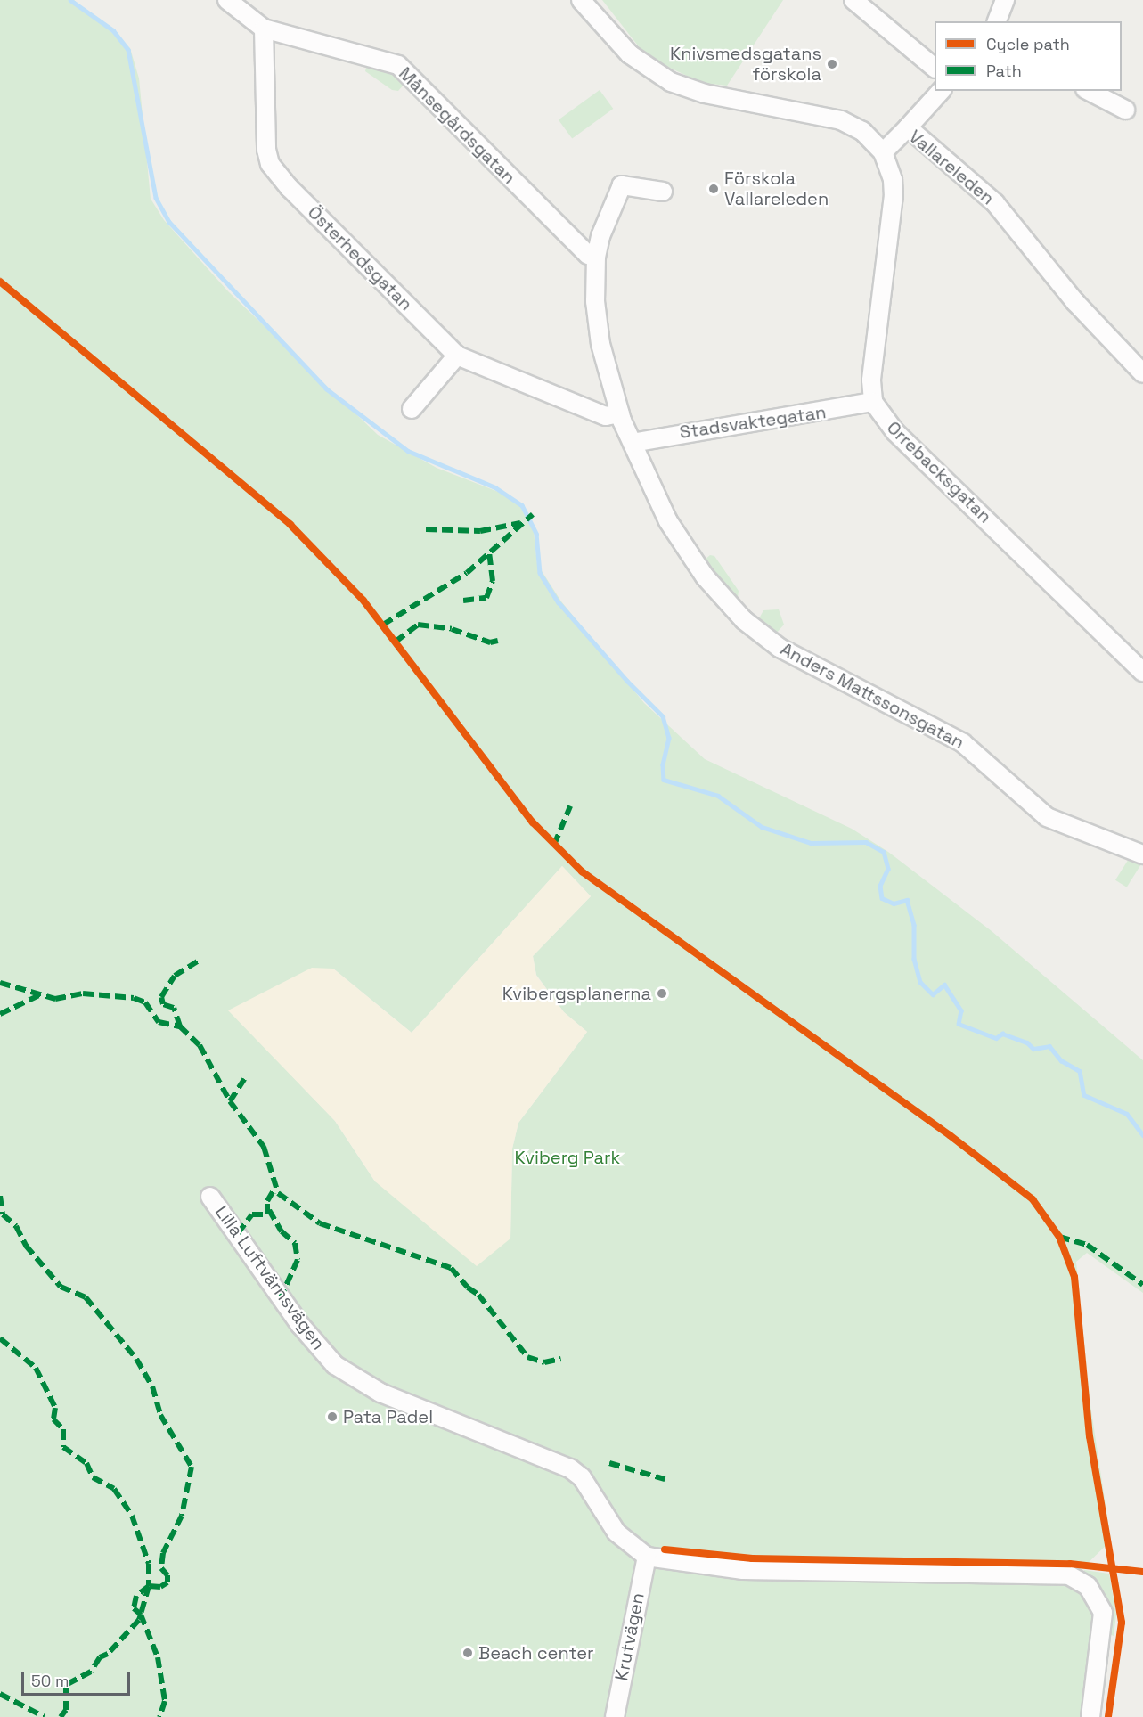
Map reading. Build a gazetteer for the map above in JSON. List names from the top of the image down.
{
  "streets": {
    "street": [
      "Månsegårdsgatan",
      "Vallareleden",
      "Österhedsgatan",
      "Stadsvaktegatan",
      "Orrebacksgatan",
      "Anders Mattssonsgatan",
      "Lilla Luftvärnsvägen",
      "Krutvägen"
    ]
  },
  "crossings": [
    ["Månsegårdsgatan", "Österhedsgatan"],
    ["Månsegårdsgatan", "Anders Mattssonsgatan"],
    ["Österhedsgatan", "Anders Mattssonsgatan"],
    ["Stadsvaktegatan", "Orrebacksgatan"],
    ["Stadsvaktegatan", "Anders Mattssonsgatan"],
    ["Lilla Luftvärnsvägen", "Krutvägen"]
  ],
  "parks": ["Kviberg Park"],
  "places": [
    "Knivsmedsgatans förskola",
    "Förskola Vallareleden",
    "Kvibergsplanerna",
    "Pata Padel",
    "Beach center"
  ],
  "legend": ["Cycle path", "Path"],
  "scale_bar": "50 m"
}
